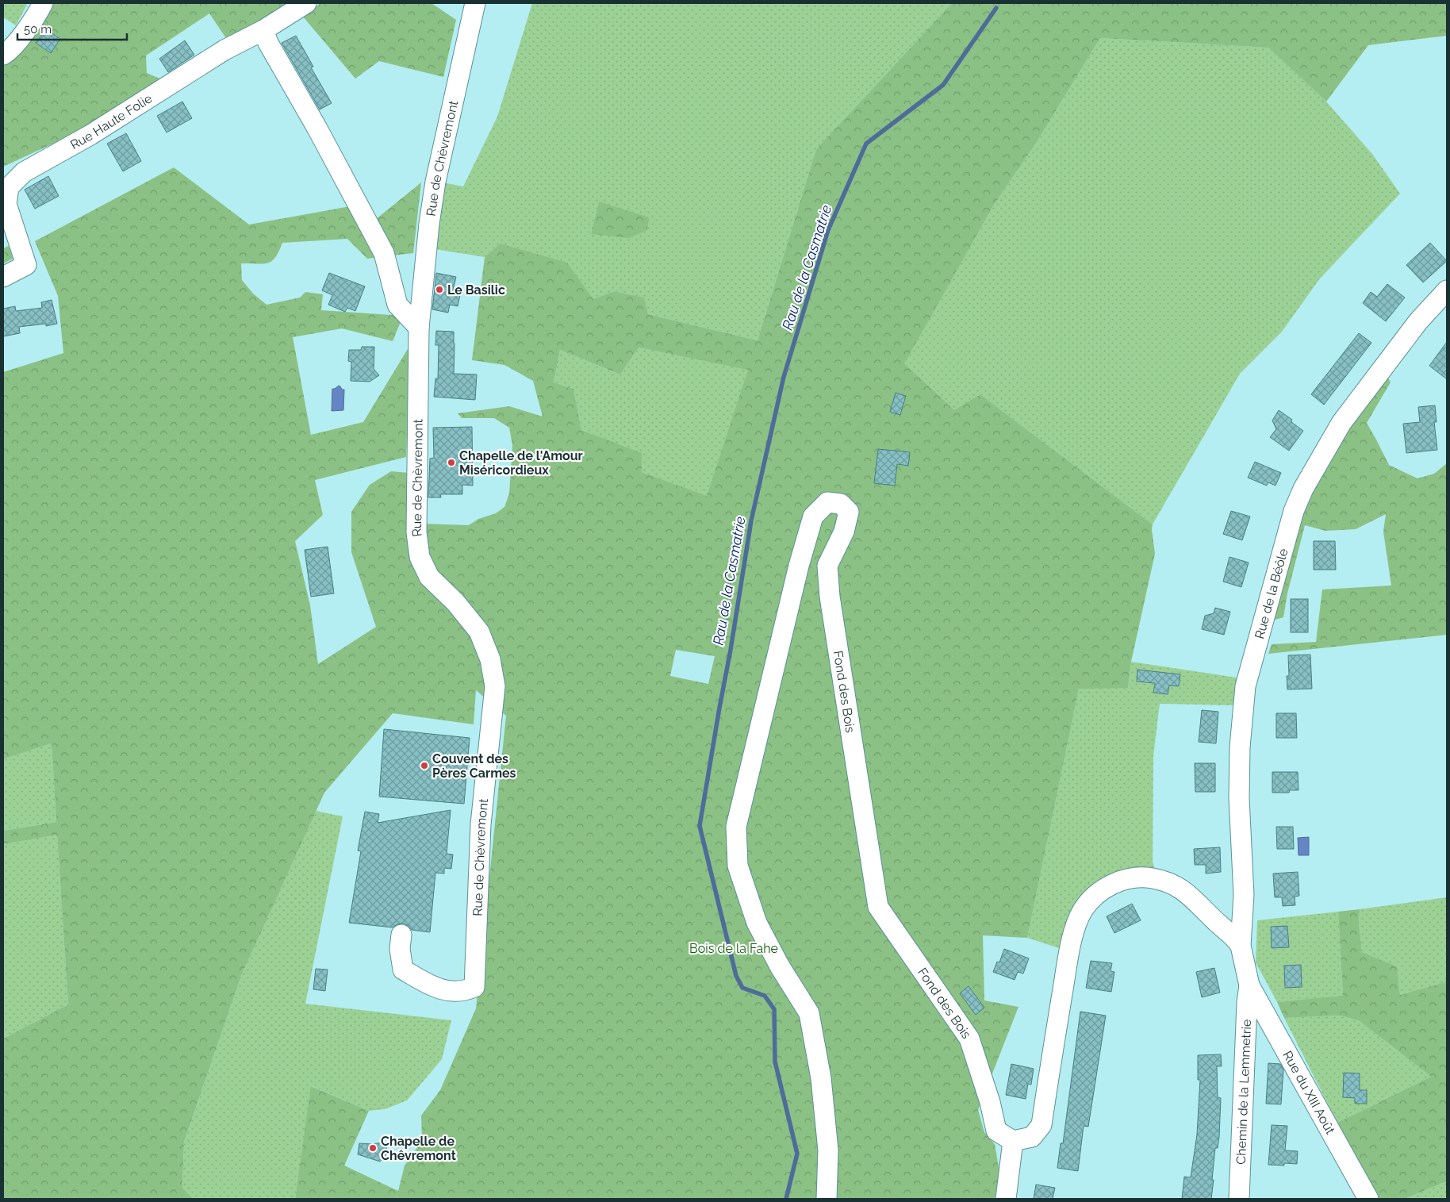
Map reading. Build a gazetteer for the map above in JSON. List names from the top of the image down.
{
  "streets": {
    "street": [
      "Rue Haute Folie",
      "Rue de Chèvremont",
      "Rue de la Béôle",
      "Fond des Bois",
      "Chemin de la Lemmetrie",
      "Rue du XIII Août"
    ]
  },
  "crossings": [
    ["Chemin de la Lemmetrie", "Rue du XIII Août"]
  ],
  "water": ["Rau de la Casmatrie"],
  "parks": ["Bois de la Fahe"],
  "places": [
    "Le Basilic",
    "Chapelle de l'Amour Miséricordieux",
    "Couvent des Pères Carmes",
    "Chapelle de Chêvremont"
  ],
  "scale_bar": "50 m"
}
